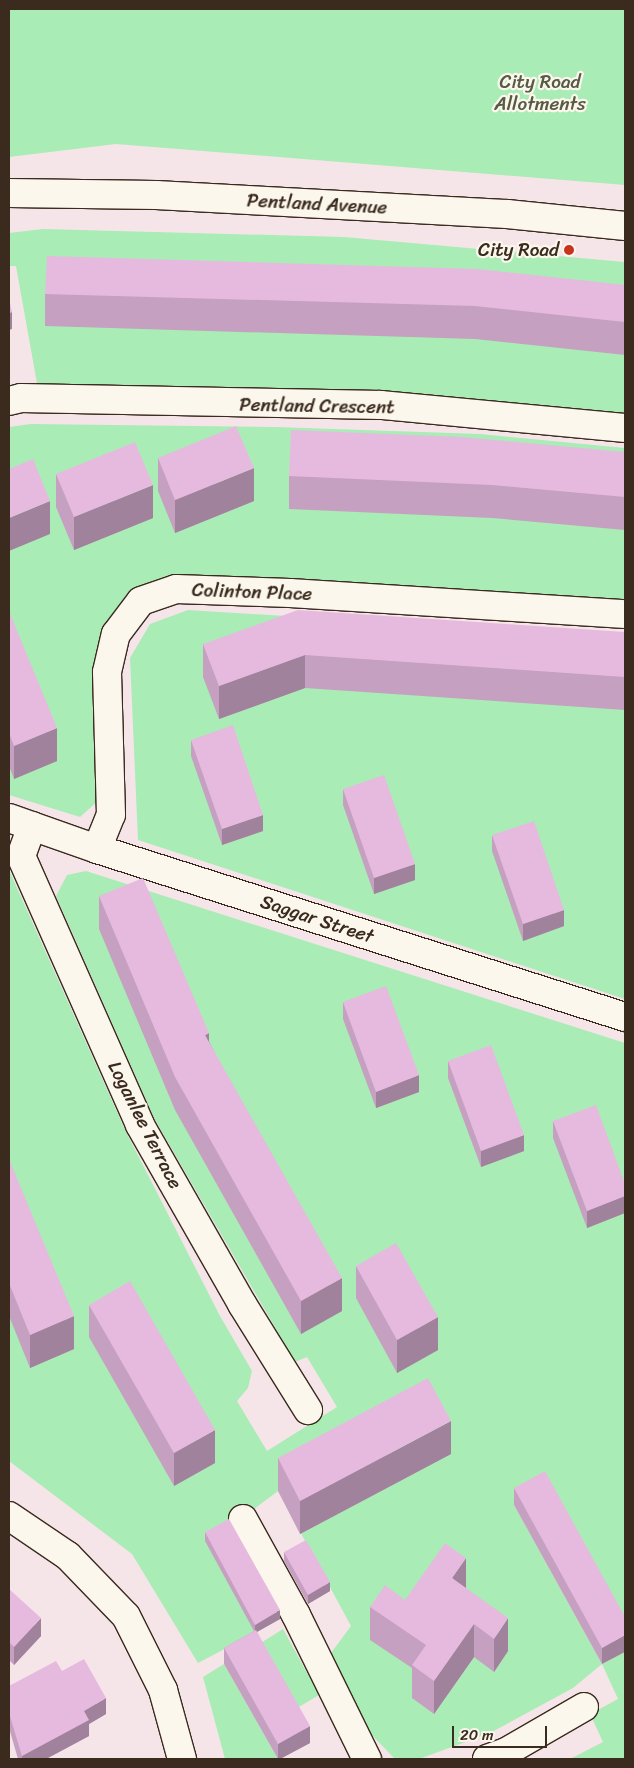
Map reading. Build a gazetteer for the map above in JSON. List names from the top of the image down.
{
  "streets": {
    "street": [
      "Pentland Avenue",
      "Pentland Crescent",
      "Colinton Place",
      "Saggar Street",
      "Loganlee Terrace"
    ]
  },
  "crossings": [
    ["Colinton Place", "Saggar Street"],
    ["Saggar Street", "Loganlee Terrace"]
  ],
  "parks": ["City Road Allotments"],
  "places": ["City Road"],
  "scale_bar": "20 m"
}
